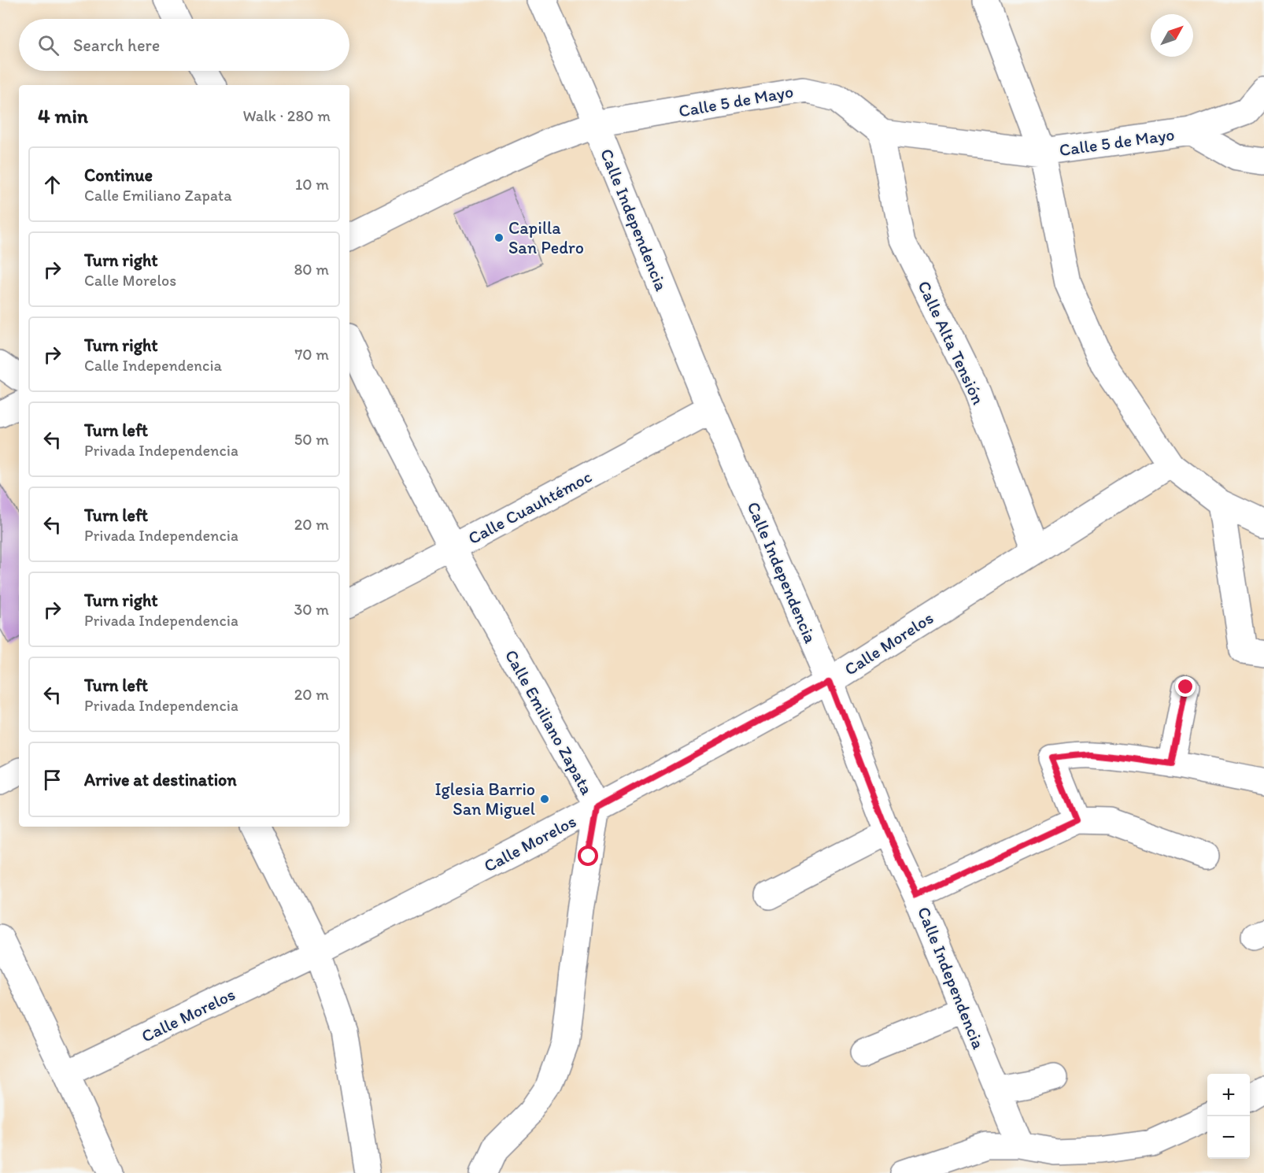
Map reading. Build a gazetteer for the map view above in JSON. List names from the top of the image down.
{
  "streets": {
    "street": [
      "Calle 5 de Mayo",
      "Calle Independencia",
      "Calle Alta Tensión",
      "Calle Cuauhtémoc",
      "Calle Morelos",
      "Calle Emiliano Zapata"
    ]
  },
  "crossings": [
    ["Calle 5 de Mayo", "Calle Independencia"],
    ["Calle 5 de Mayo", "Calle Alta Tensión"],
    ["Calle Independencia", "Calle Cuauhtémoc"],
    ["Calle Independencia", "Calle Morelos"],
    ["Calle Alta Tensión", "Calle Morelos"],
    ["Calle Cuauhtémoc", "Calle Emiliano Zapata"],
    ["Calle Morelos", "Calle Emiliano Zapata"]
  ],
  "places": ["Capilla San Pedro", "Iglesia Barrio San Miguel"],
  "north": "top right",
  "page": {
    "search": "Search here",
    "heading": ["4 min", "Walk · 280 m"],
    "list": [
      ["Continue", "Calle Emiliano Zapata", "10 m"],
      ["Turn right", "Calle Morelos", "80 m"],
      ["Turn right", "Calle Independencia", "70 m"],
      ["Turn left", "Privada Independencia", "50 m"],
      ["Turn left", "Privada Independencia", "20 m"],
      ["Turn right", "Privada Independencia", "30 m"],
      ["Turn left", "Privada Independencia", "20 m"],
      "Arrive at destination"
    ],
    "map_buttons": ["+", "−"]
  }
}
